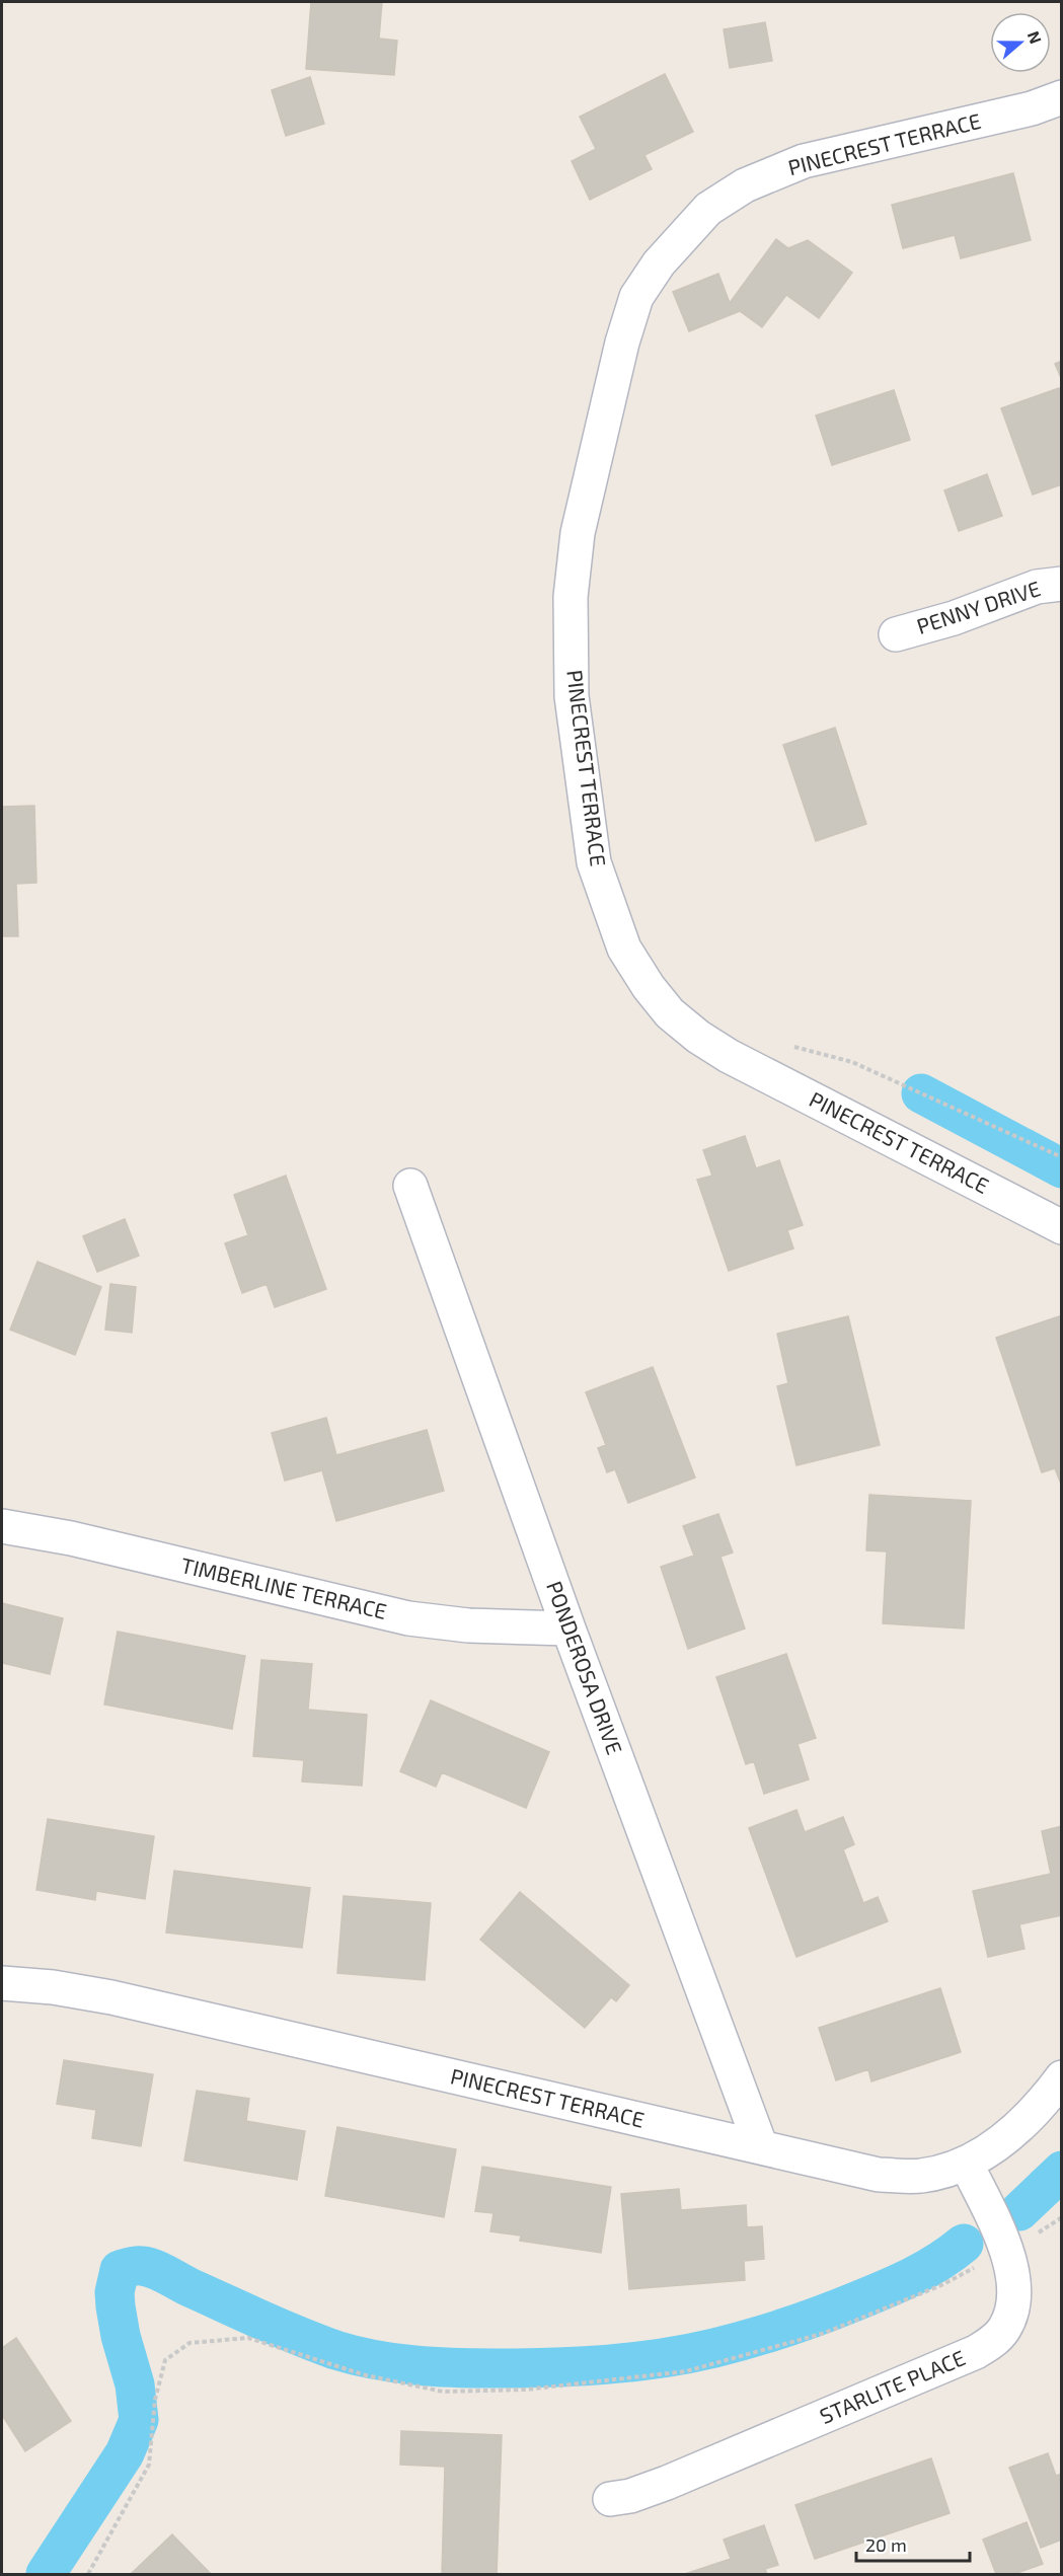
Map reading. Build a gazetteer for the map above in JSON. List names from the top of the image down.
{
  "streets": {
    "street": [
      "PINECREST TERRACE",
      "PENNY DRIVE",
      "TIMBERLINE TERRACE",
      "PONDEROSA DRIVE",
      "STARLITE PLACE"
    ]
  },
  "crossings": [
    ["PINECREST TERRACE", "PONDEROSA DRIVE"],
    ["PINECREST TERRACE", "STARLITE PLACE"],
    ["TIMBERLINE TERRACE", "PONDEROSA DRIVE"]
  ],
  "scale_bar": "20 m",
  "north": "right"
}
